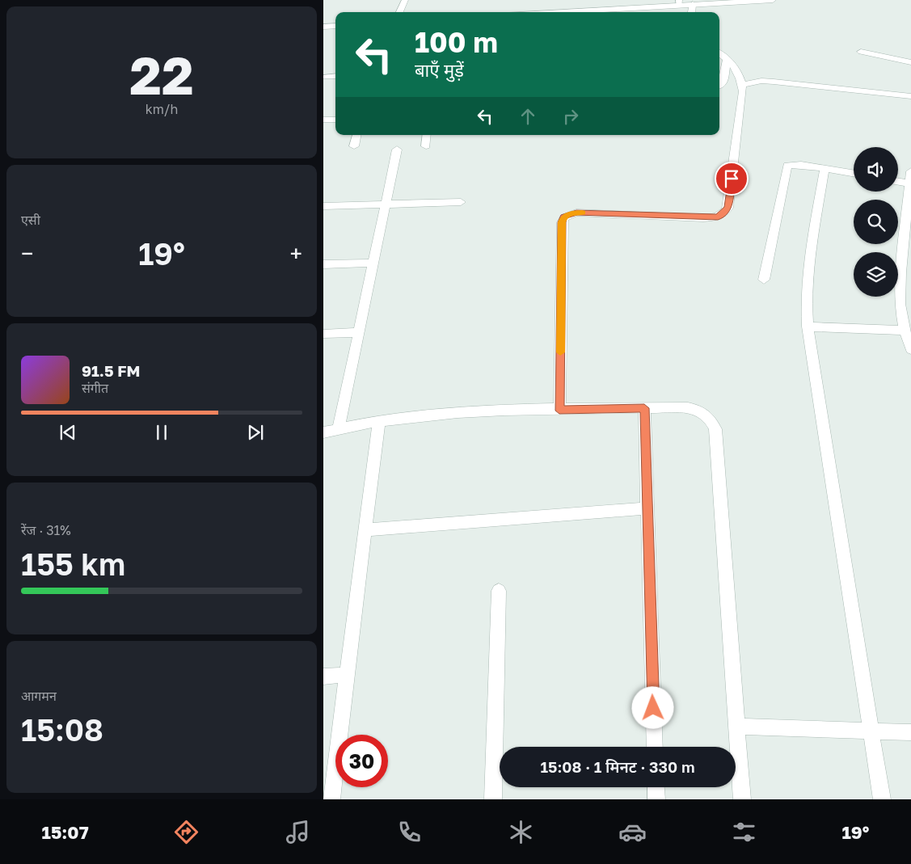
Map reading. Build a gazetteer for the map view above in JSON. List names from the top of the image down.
{
  "page": {
    "tile": [
      ["22", "km/h"],
      "एसी",
      ["रेंज · 31%", "155 km"],
      ["आगमन", "15:08"]
    ],
    "turn": ["100 m", "बाएँ मुड़ें"],
    "heat": ["−", "19°", "+"],
    "song": ["91.5 FM", "संगीत"],
    "limit": "30",
    "trip": "15:08 · 1 मिनट · 330 m",
    "tabs": ["15:07", "19°"]
  }
}
